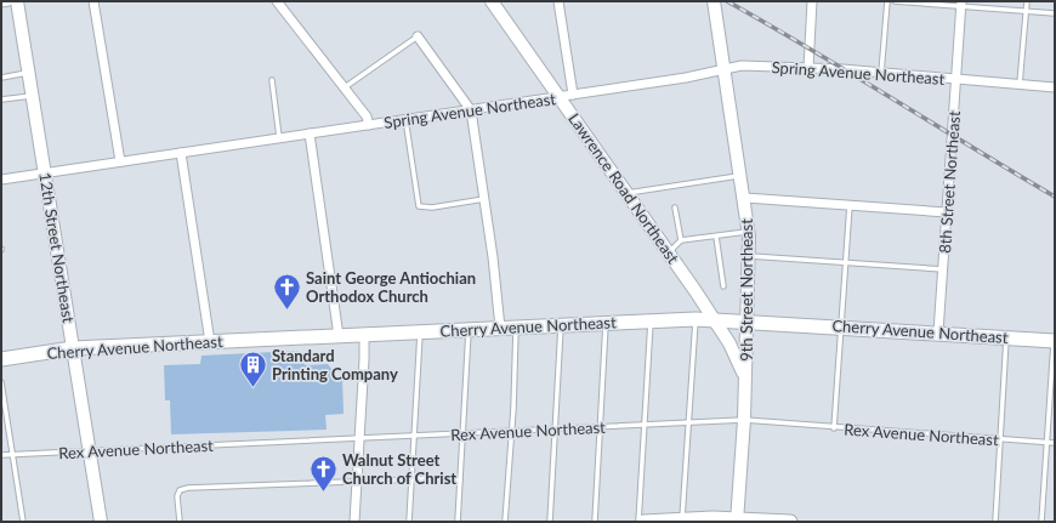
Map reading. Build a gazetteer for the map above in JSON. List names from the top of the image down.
{
  "streets": {
    "main road": ["Cherry Avenue Northeast"],
    "street": [
      "Spring Avenue Northeast",
      "8th Street Northeast",
      "Lawrence Road Northeast",
      "12th Street Northeast",
      "9th Street Northeast"
    ],
    "lane": ["Rex Avenue Northeast"]
  },
  "crossings": [
    ["Spring Avenue Northeast", "8th Street Northeast"],
    ["Spring Avenue Northeast", "Lawrence Road Northeast"],
    ["Spring Avenue Northeast", "12th Street Northeast"],
    ["Spring Avenue Northeast", "9th Street Northeast"],
    ["8th Street Northeast", "Cherry Avenue Northeast"],
    ["Lawrence Road Northeast", "9th Street Northeast"],
    ["Lawrence Road Northeast", "Cherry Avenue Northeast"],
    ["12th Street Northeast", "Cherry Avenue Northeast"],
    ["12th Street Northeast", "Rex Avenue Northeast"],
    ["9th Street Northeast", "Cherry Avenue Northeast"],
    ["9th Street Northeast", "Rex Avenue Northeast"]
  ],
  "places": {
    "church": ["Saint George Antiochian Orthodox Church", "Walnut Street Church of Christ"],
    "building": ["Standard Printing Company"]
  }
}
